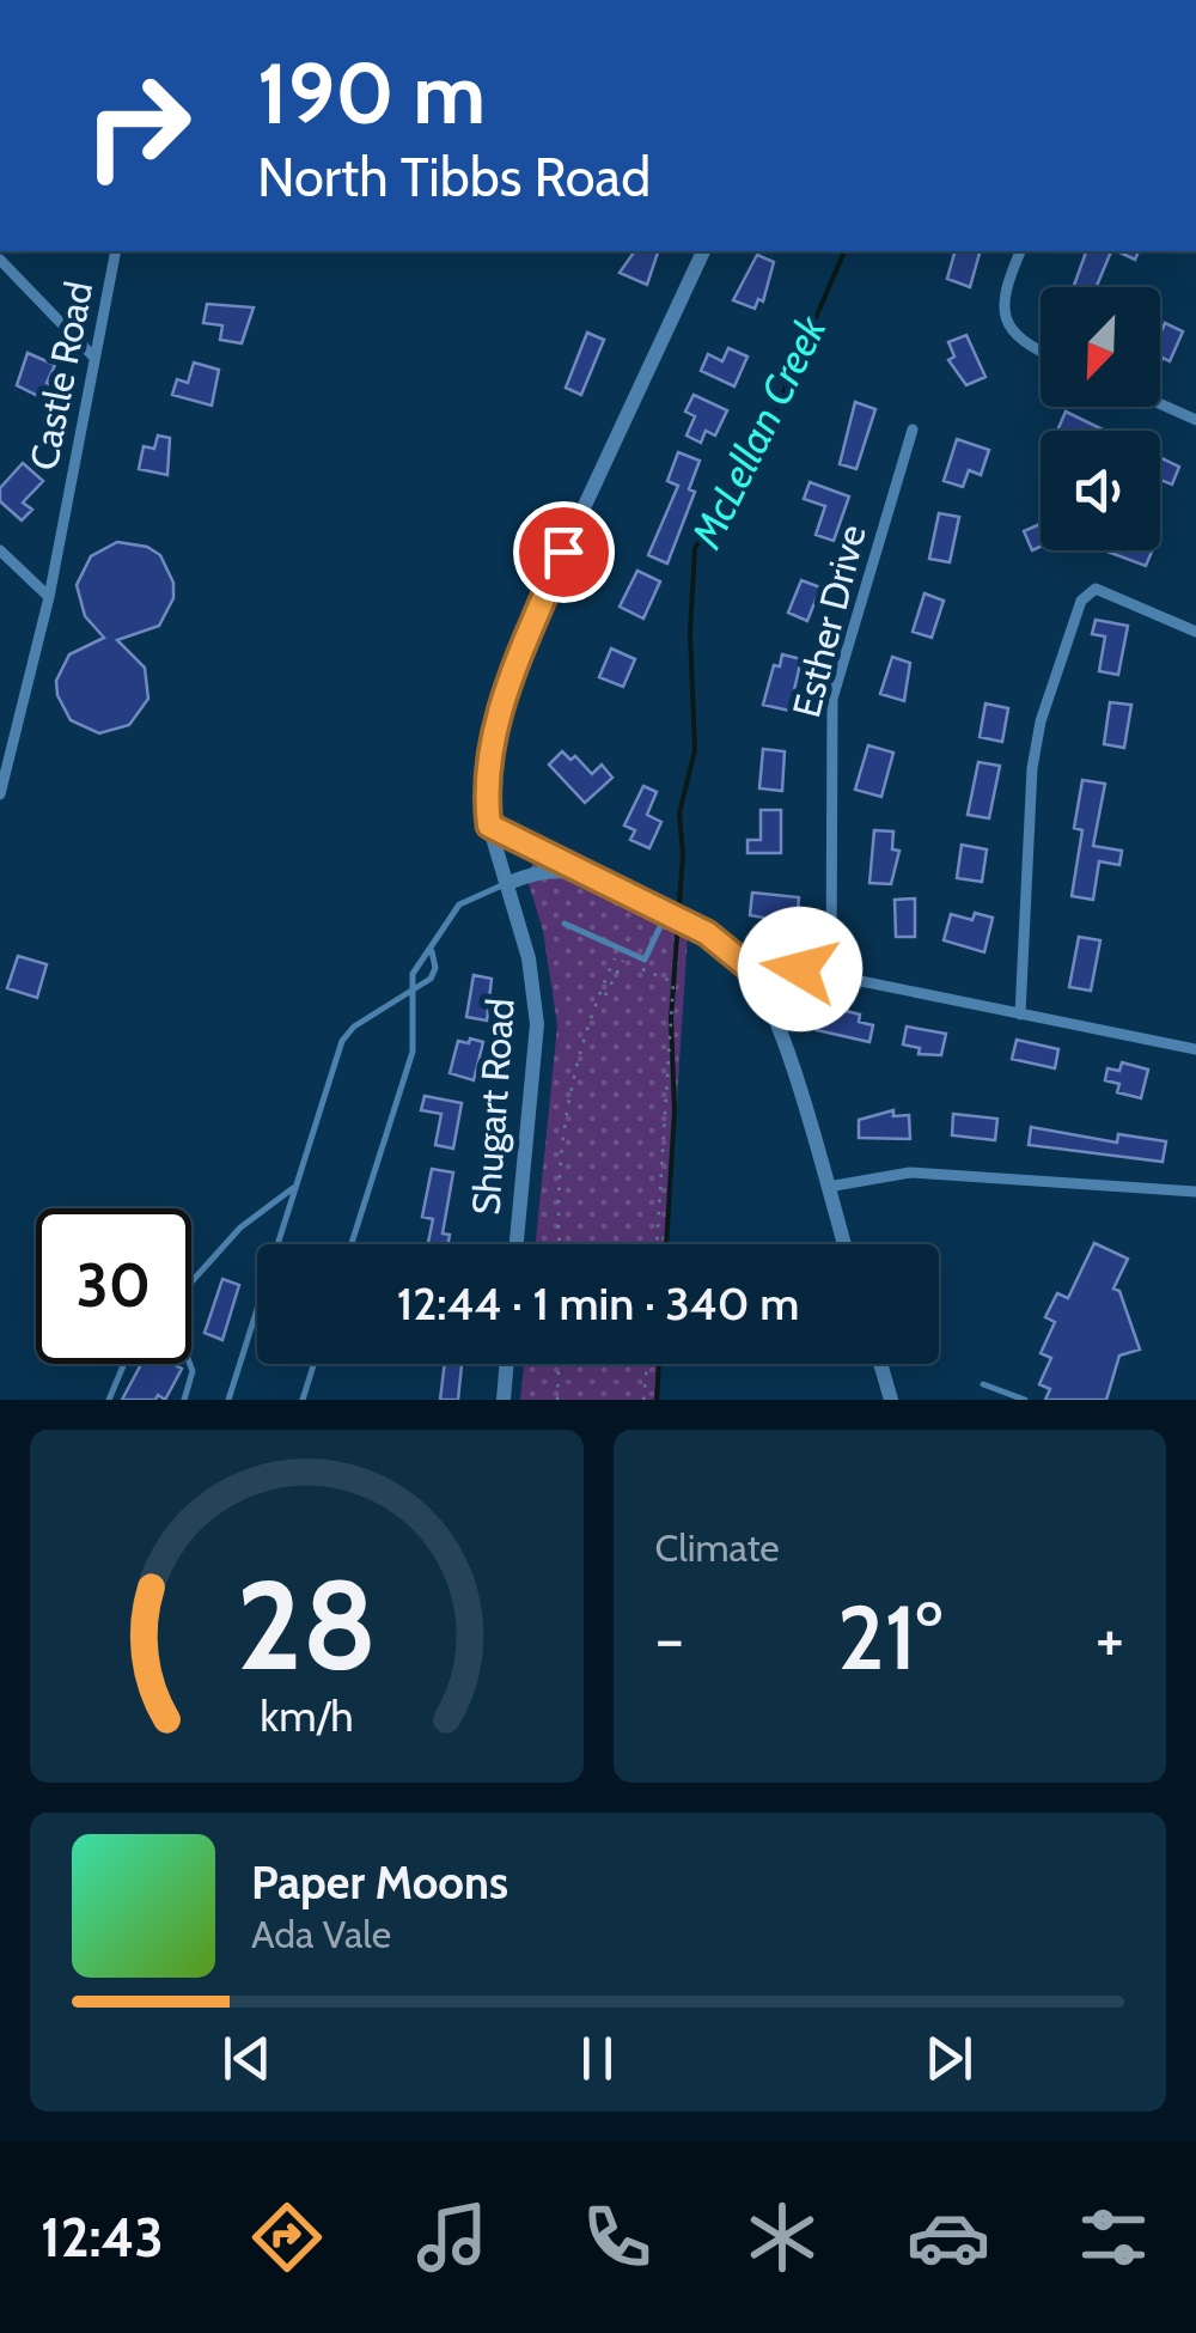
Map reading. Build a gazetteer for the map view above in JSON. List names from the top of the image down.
{
  "streets": {
    "street": ["Castle Road", "Esther Drive", "Shugart Road"]
  },
  "water": ["McLellan Creek"],
  "north": "bottom left",
  "page": {
    "turn": ["190 m", "North Tibbs Road"],
    "limit": "30",
    "trip": "12:44 · 1 min · 340 m",
    "tile": "Climate",
    "heat": ["−", "21°", "+"],
    "song": ["Paper Moons", "Ada Vale"],
    "tabs": "12:43",
    "gauge": ["28", "km/h"]
  }
}
